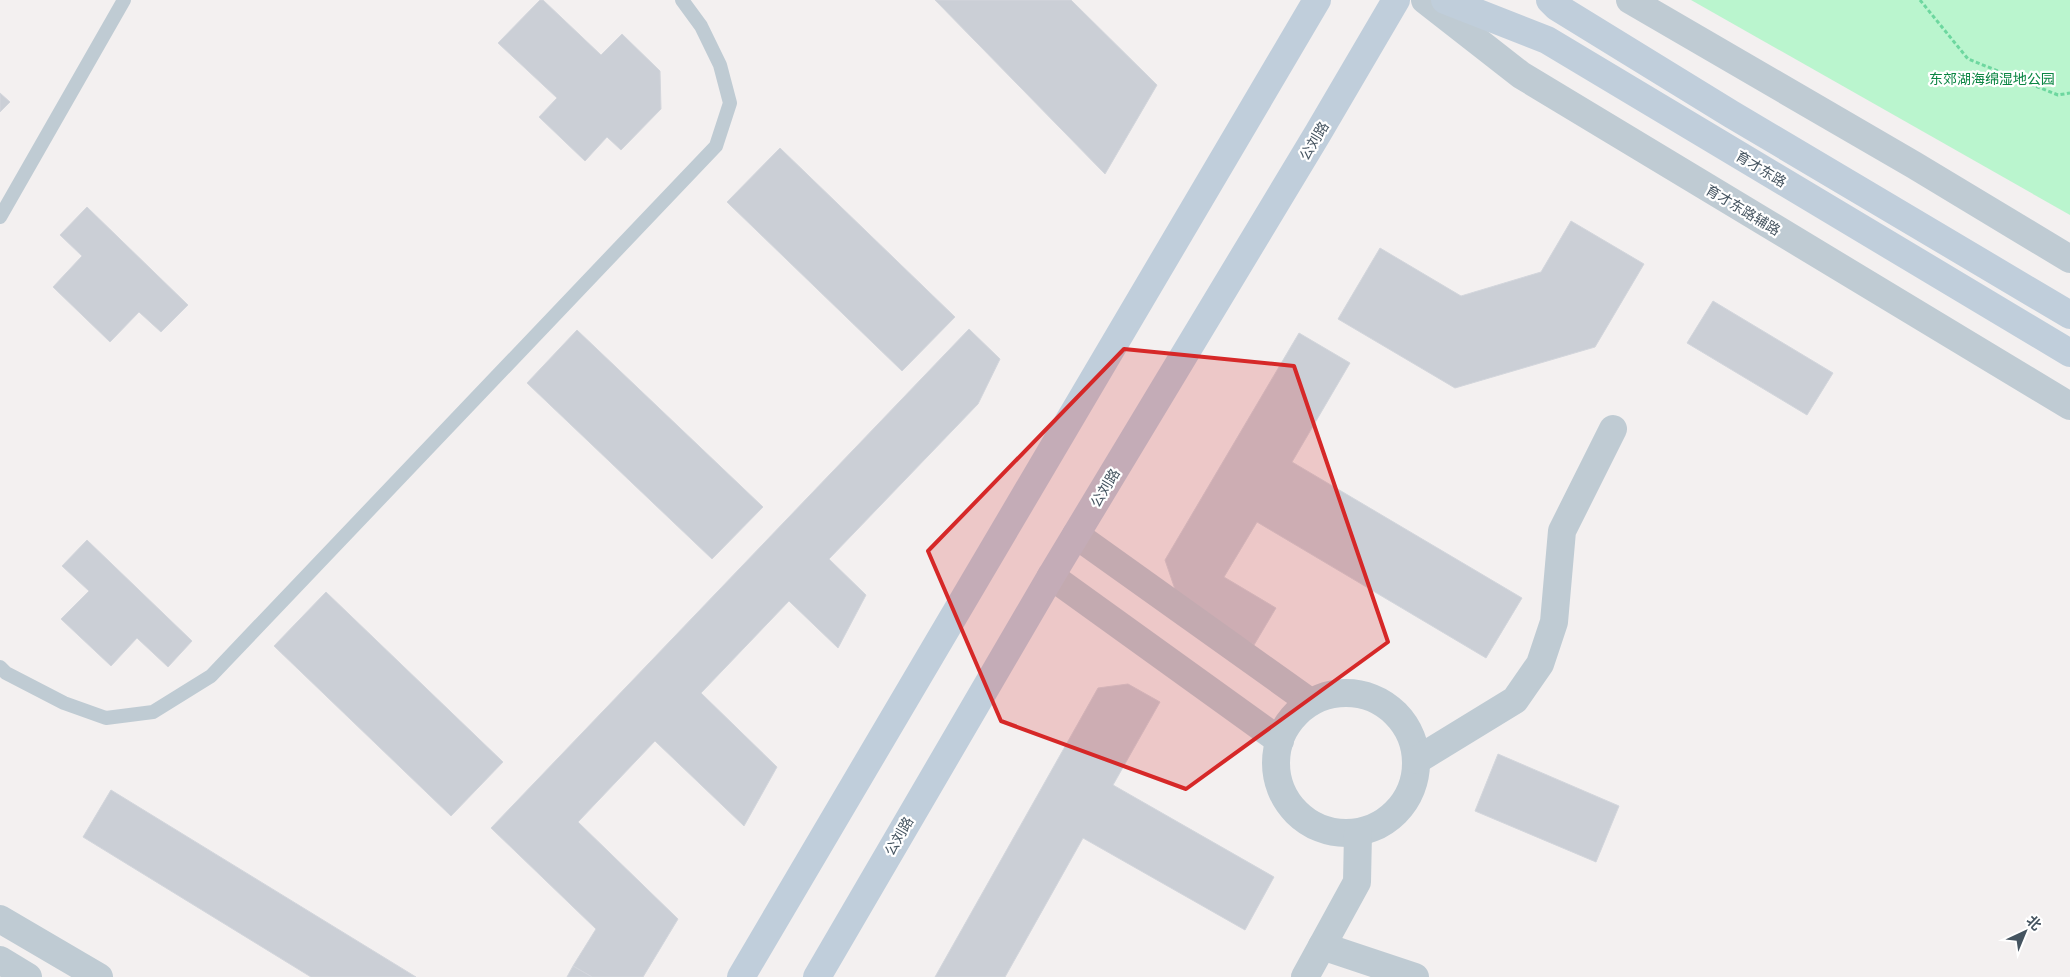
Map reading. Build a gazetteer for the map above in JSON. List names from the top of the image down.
{
  "streets": {
    "main road": ["公刘路", "育才东路"],
    "street": ["育才东路辅路"]
  },
  "parks": ["东郊湖海绵湿地公园"],
  "north": "top right"
}
